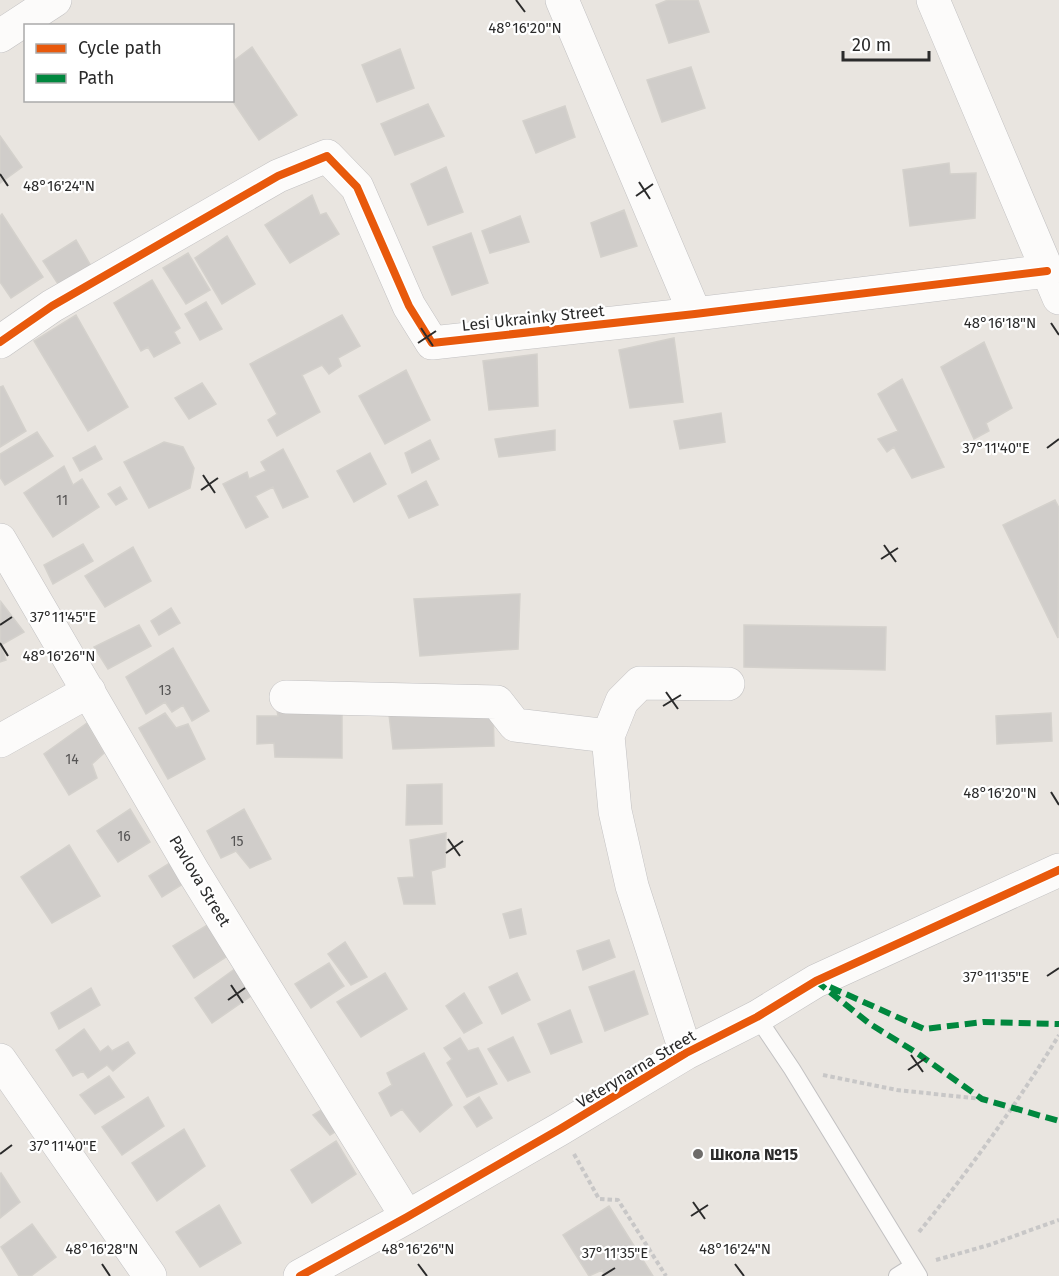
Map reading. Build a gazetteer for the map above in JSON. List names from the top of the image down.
{
  "streets": {
    "street": ["Lesi Ukrainky Street", "Pavlova Street", "Veterynarna Street"]
  },
  "crossings": [
    ["Pavlova Street", "Veterynarna Street"]
  ],
  "places": ["Школа №15"],
  "house_numbers": [
    "11",
    "13",
    "14",
    "16",
    "15"
  ],
  "legend": ["Cycle path", "Path"],
  "scale_bar": "20 m",
  "coordinates": [
    "48°16'20\"N",
    "48°16'24\"N",
    "48°16'18\"N",
    "37°11'40\"E",
    "37°11'45\"E",
    "48°16'26\"N",
    "37°11'35\"E",
    "48°16'28\"N"
  ]
}
